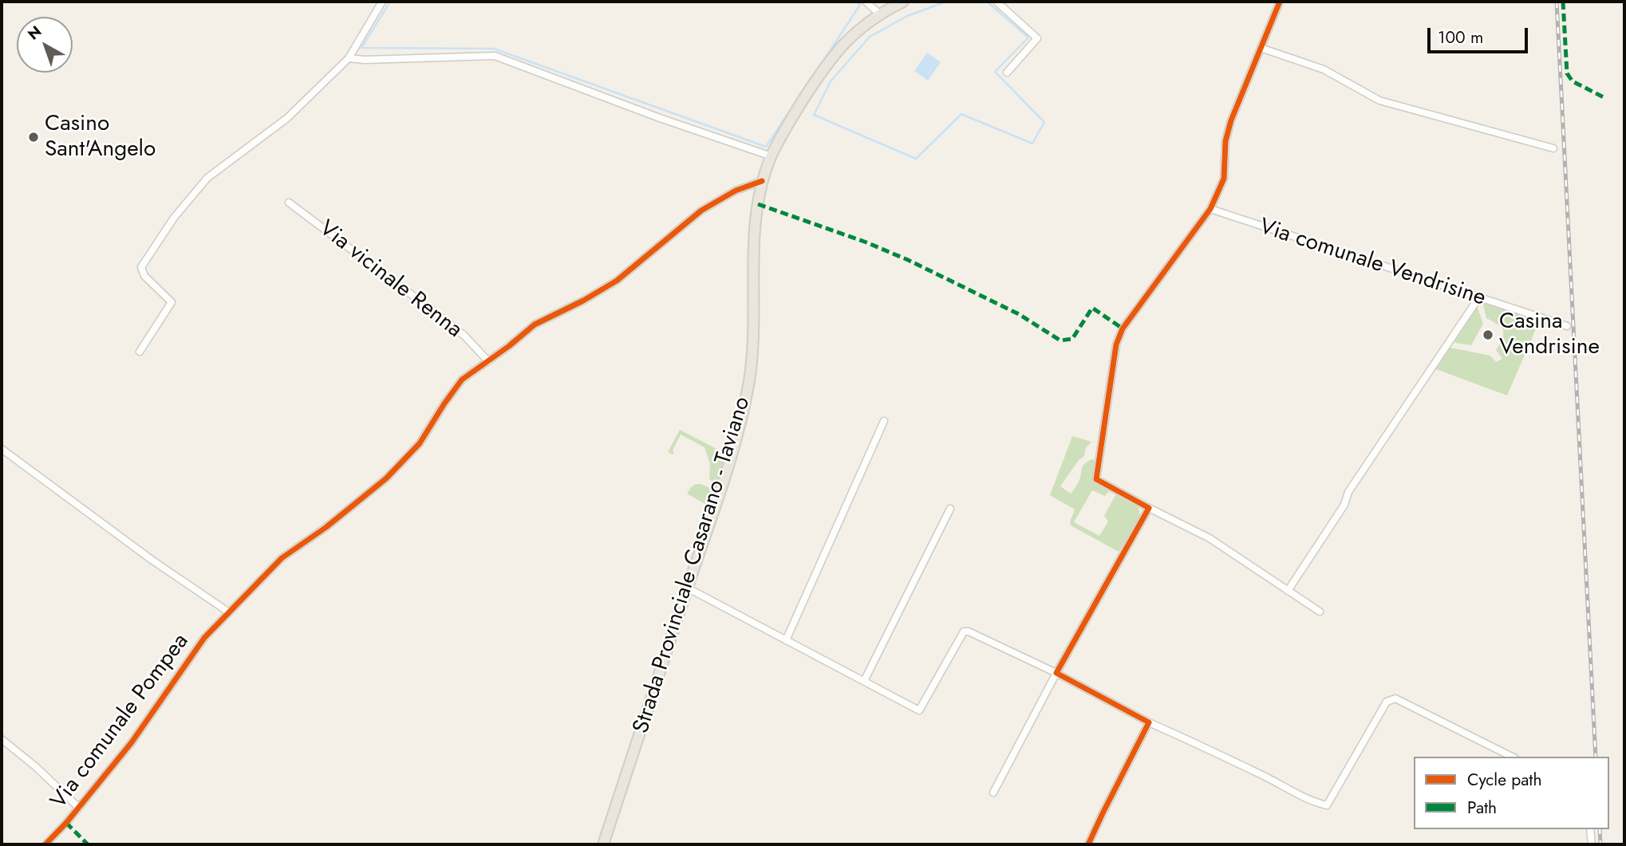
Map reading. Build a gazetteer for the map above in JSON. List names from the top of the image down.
{
  "streets": {
    "main road": ["Strada Provinciale Casarano - Taviano"],
    "street": ["Via comunale Vendrisine", "Via vicinale Renna", "Via comunale Pompea"]
  },
  "crossings": [
    ["Via vicinale Renna", "Via comunale Pompea"],
    ["Strada Provinciale Casarano - Taviano", "Via comunale Pompea"]
  ],
  "places": ["Casino Sant'Angelo", "Casina Vendrisine"],
  "legend": ["Cycle path", "Path"],
  "scale_bar": "100 m",
  "north": "top left"
}
